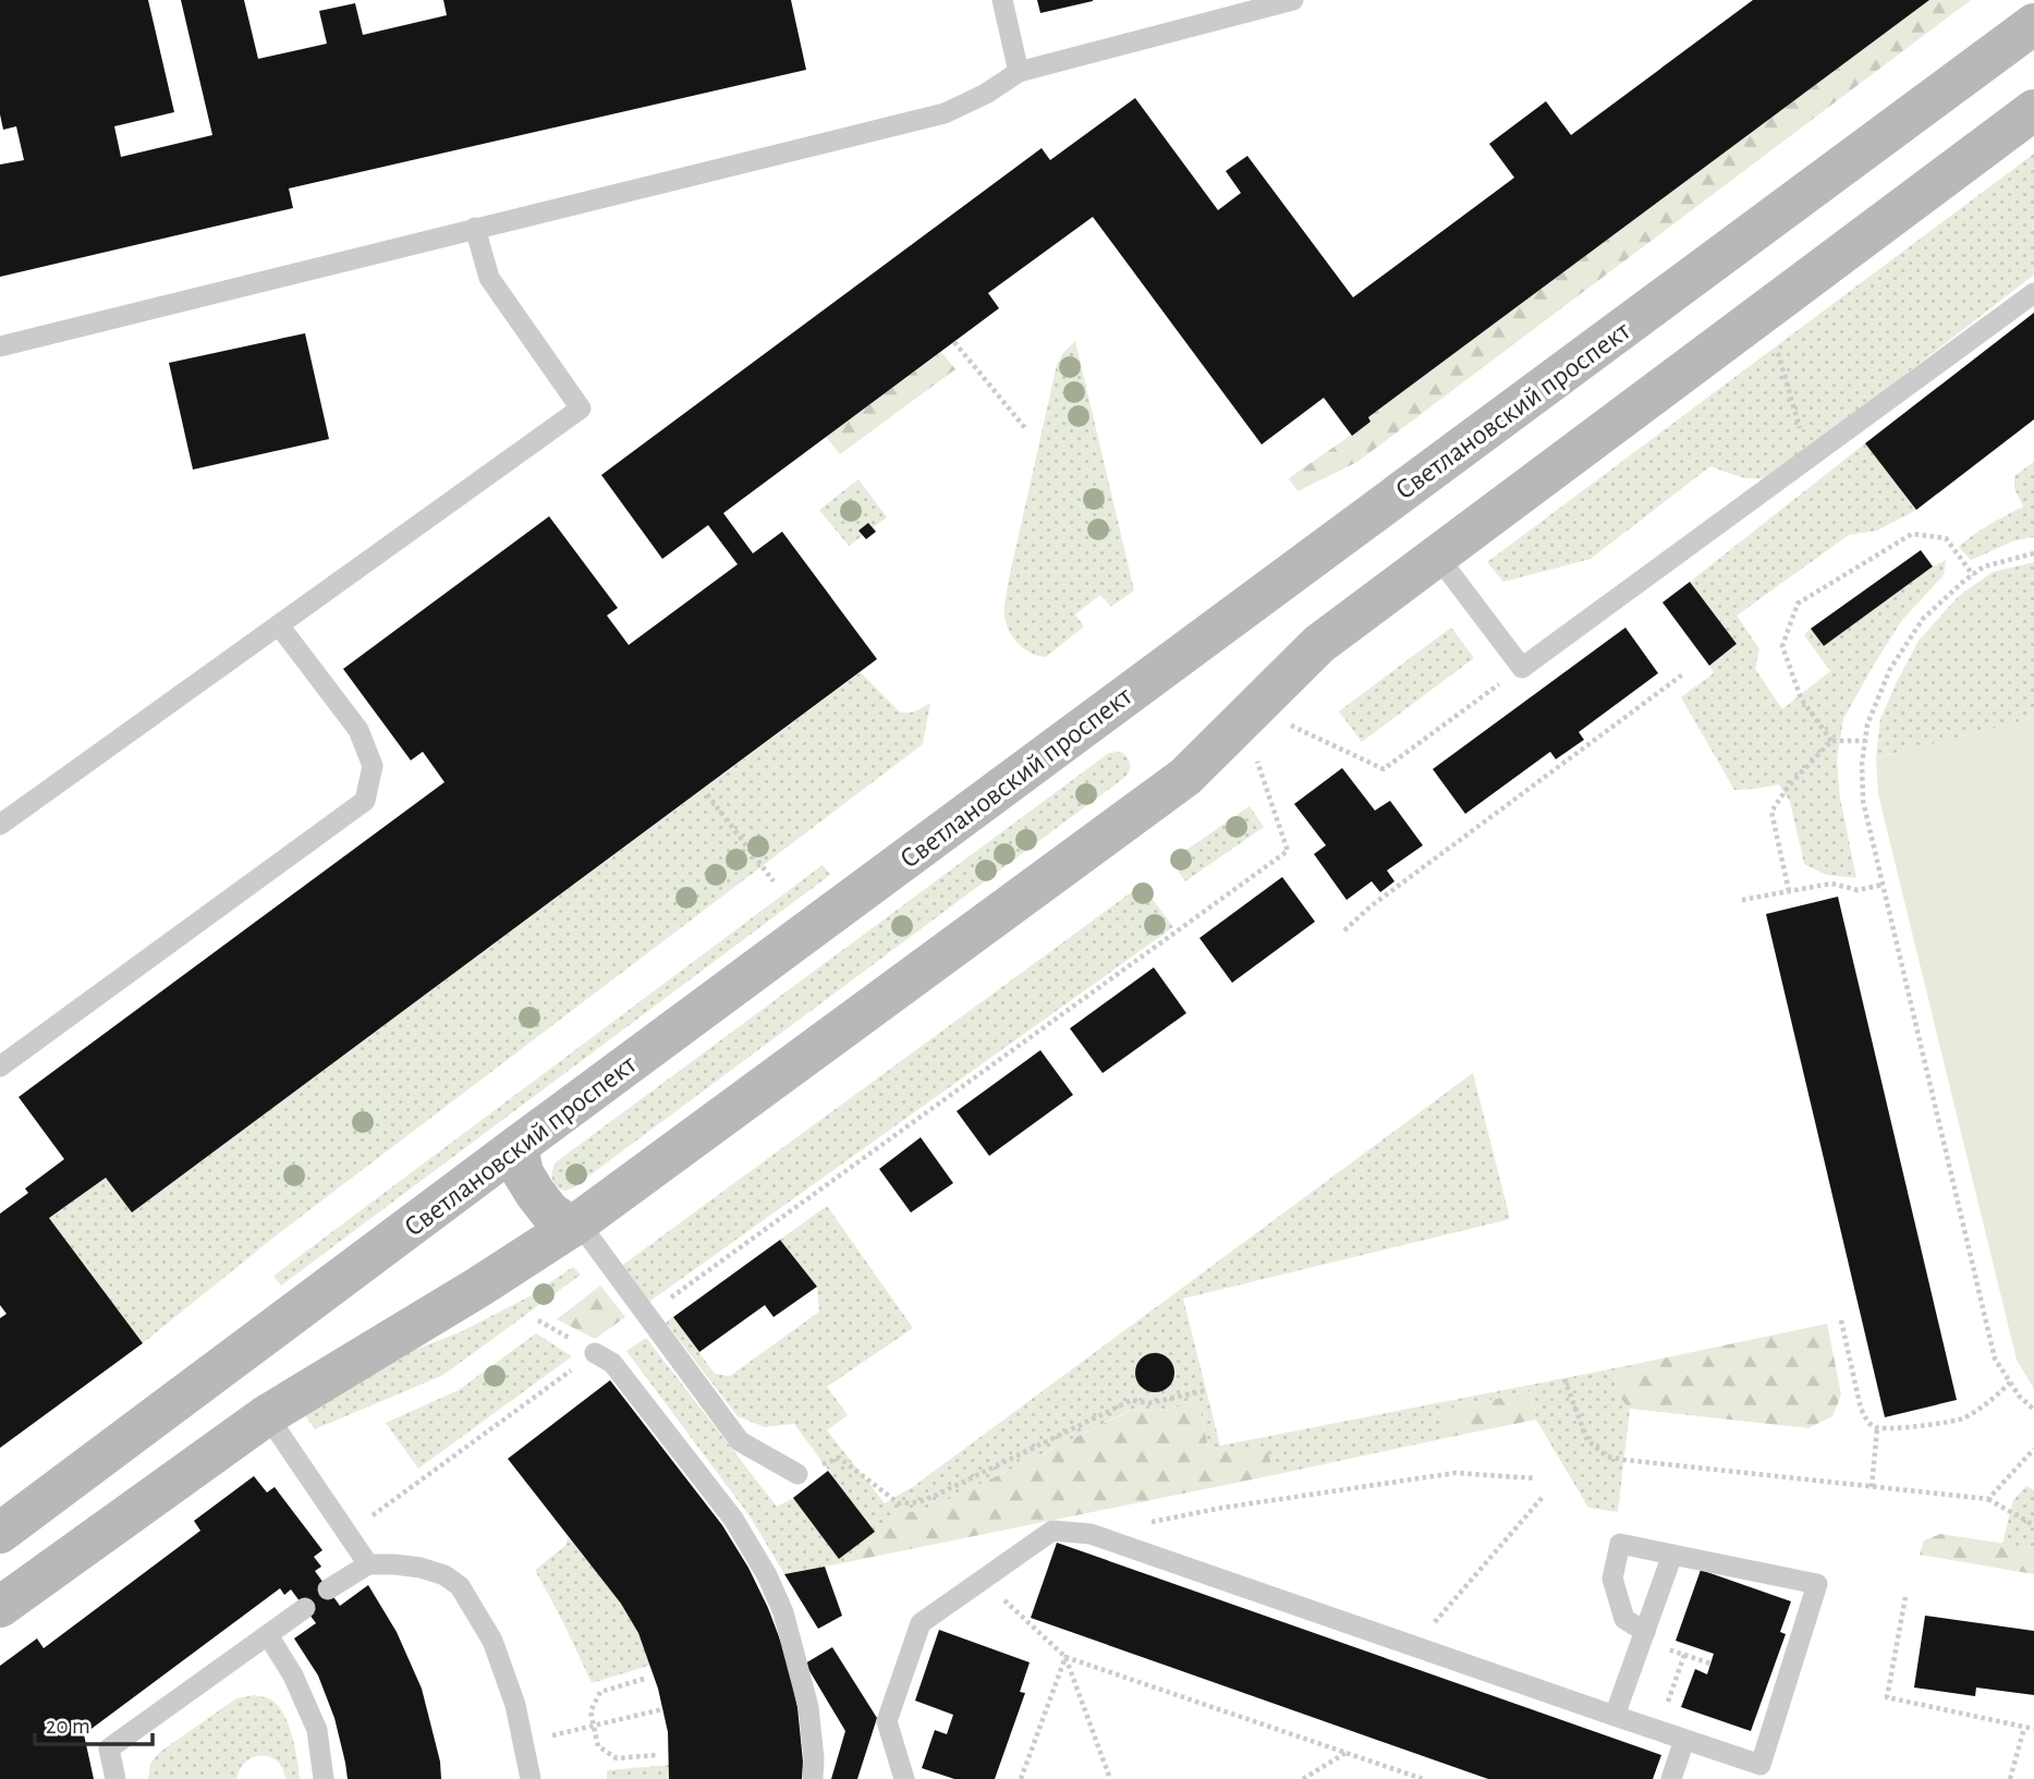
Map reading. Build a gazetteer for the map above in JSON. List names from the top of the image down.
{
  "streets": {
    "main road": ["Светлановский проспект"]
  },
  "scale_bar": "20 m"
}
